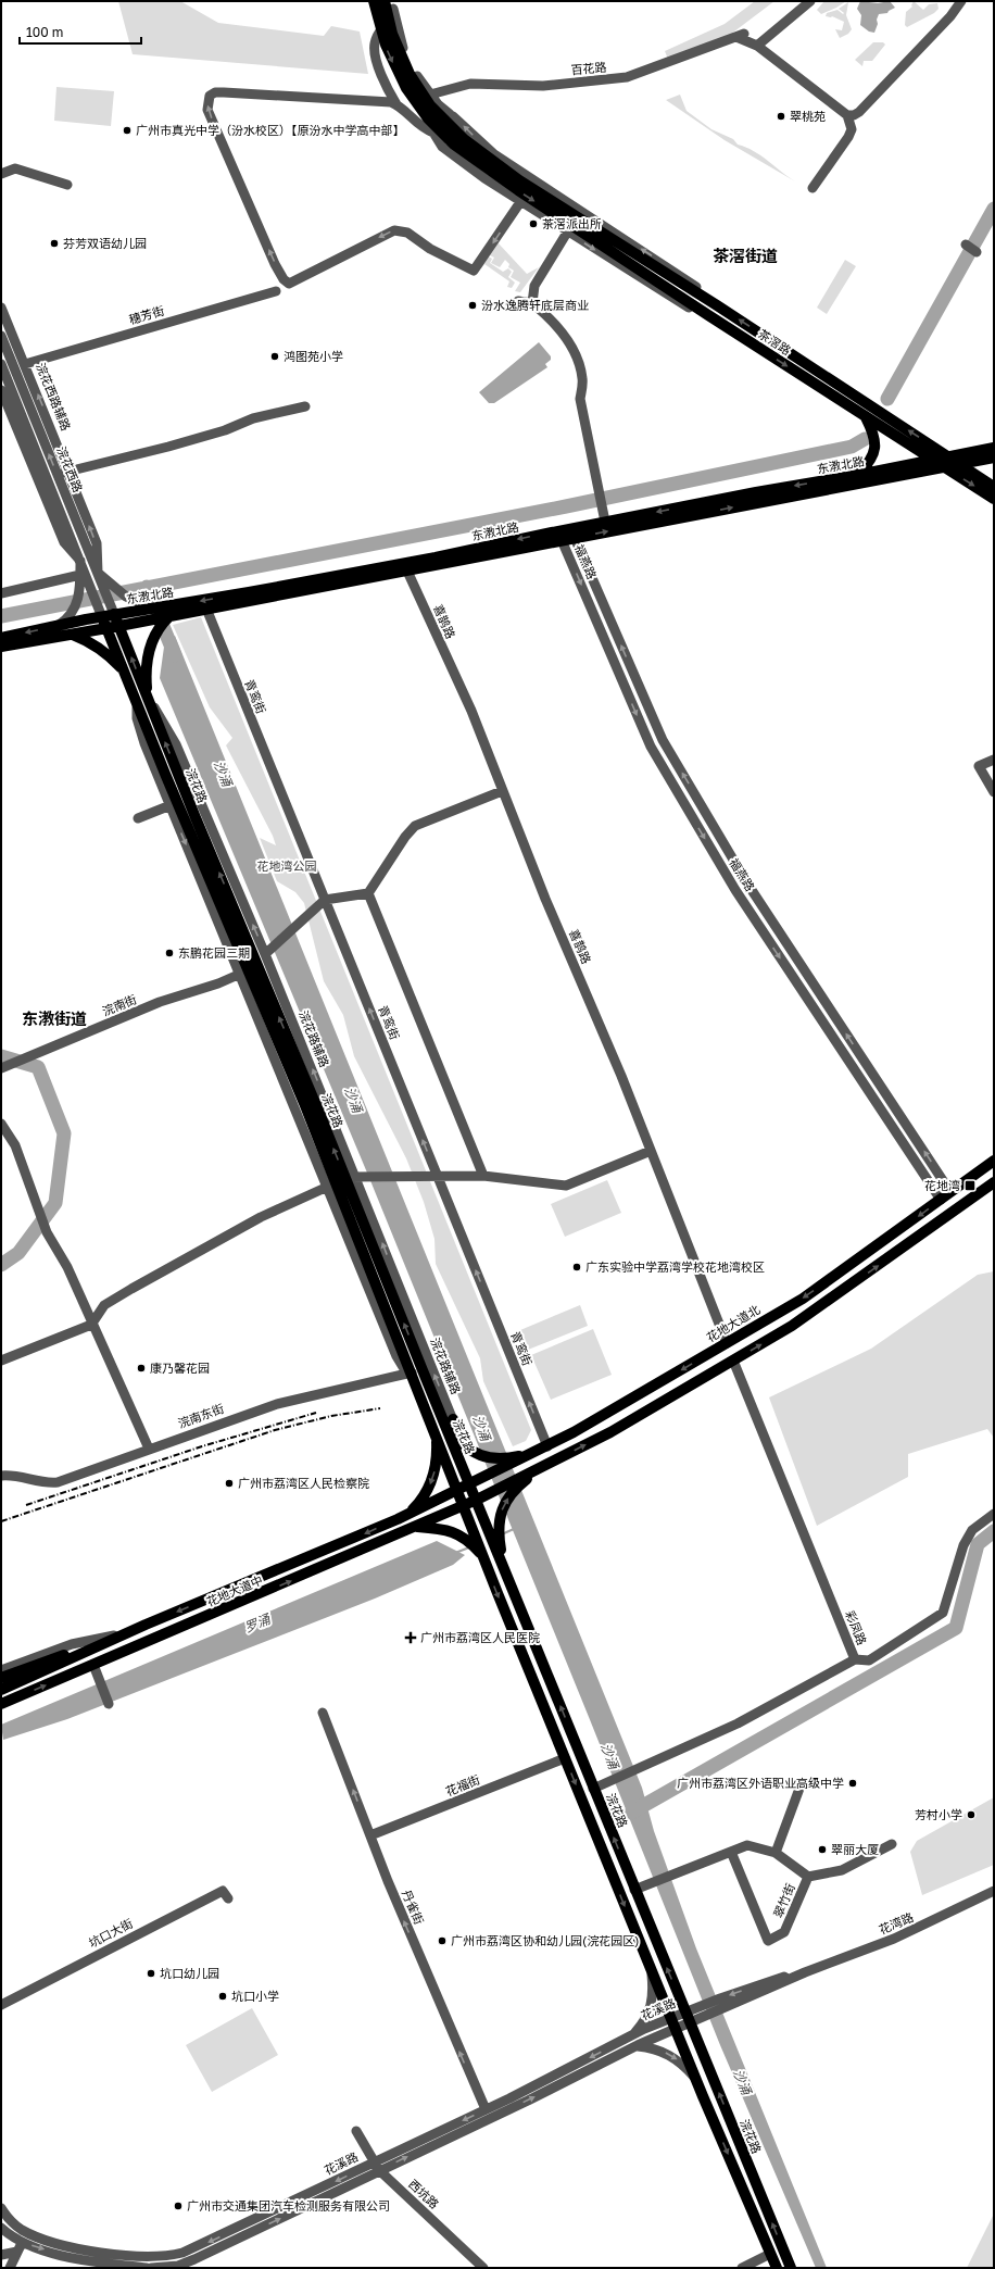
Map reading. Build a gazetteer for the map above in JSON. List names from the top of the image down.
{
  "streets": {
    "main road": [
      "茶滘路",
      "东漖北路",
      "浣花路",
      "花地大道北",
      "花地大道中"
    ],
    "street": [
      "百花路",
      "穗芳街",
      "浣花西路辅路",
      "浣花西路",
      "福燕路",
      "喜鹊路",
      "青鸾街",
      "浣南街",
      "浣花路辅路",
      "浣南东街",
      "彩凤路",
      "花福街",
      "翠竹街",
      "丹雀街",
      "花湾路",
      "坑口大街",
      "花溪路",
      "西坑路"
    ]
  },
  "crossings": [
    ["穗芳街", "浣花西路辅路"],
    ["茶滘路", "东漖北路"],
    ["浣花西路辅路", "浣花西路"],
    ["东漖北路", "浣花西路"],
    ["东漖北路", "福燕路"],
    ["东漖北路", "喜鹊路"],
    ["东漖北路", "青鸾街"],
    ["东漖北路", "浣花路"],
    ["浣花西路", "浣花路"],
    ["福燕路", "花地大道北"],
    ["喜鹊路", "花地大道北"],
    ["青鸾街", "花地大道北"],
    ["浣花路", "浣南街"],
    ["浣花路", "浣花路辅路"],
    ["浣花路", "花地大道北"],
    ["浣花路", "浣南东街"],
    ["浣花路", "花地大道中"],
    ["浣花路", "彩凤路"],
    ["浣花路", "花福街"],
    ["浣花路", "翠竹街"],
    ["浣花路", "花湾路"],
    ["浣花路", "花溪路"],
    ["花地大道北", "花地大道中"],
    ["花福街", "丹雀街"],
    ["丹雀街", "花溪路"],
    ["花湾路", "花溪路"],
    ["花溪路", "西坑路"]
  ],
  "one_way": ["浣花路辅路", "丹雀街"],
  "districts": ["茶滘街道", "东漖街道"],
  "water": ["沙涌", "罗涌"],
  "parks": ["花地湾公园"],
  "places": {
    "other": [
      "翠桃苑",
      "广州市真光中学（汾水校区）【原汾水中学高中部】",
      "茶滘派出所",
      "芬芳双语幼儿园",
      "汾水逸腾轩底层商业",
      "鸿图苑小学",
      "东鹏花园三期",
      "广东实验中学荔湾学校花地湾校区",
      "康乃馨花园",
      "广州市荔湾区人民检察院",
      "广州市荔湾区外语职业高级中学",
      "芳村小学",
      "翠丽大厦",
      "广州市荔湾区协和幼儿园(浣花园区)",
      "坑口幼儿园",
      "坑口小学",
      "广州市交通集团汽车检测服务有限公司"
    ],
    "transit": ["花地湾"],
    "health": ["广州市荔湾区人民医院"]
  },
  "scale_bar": "100 m"
}
